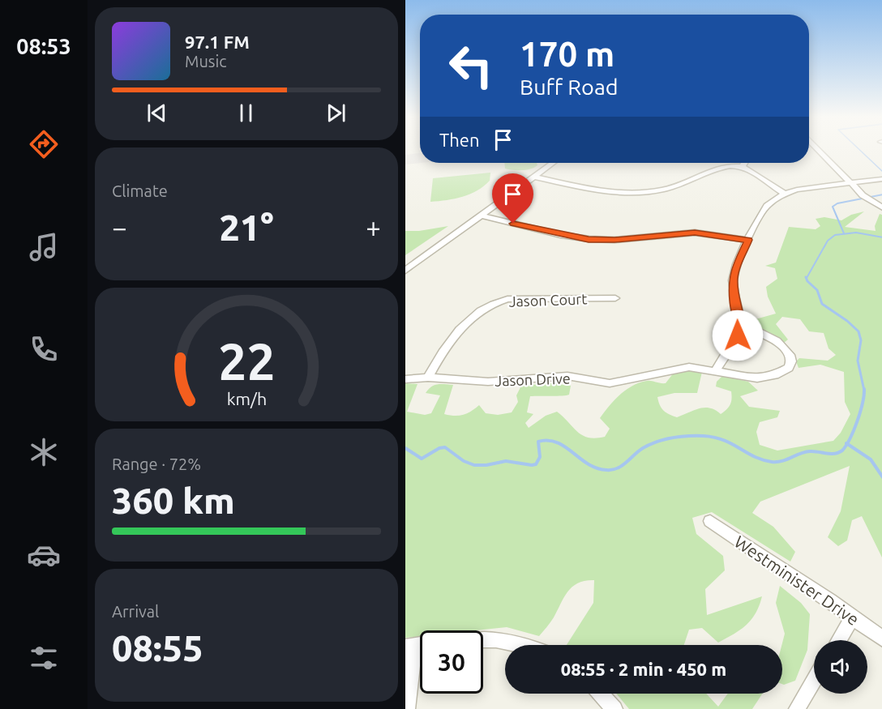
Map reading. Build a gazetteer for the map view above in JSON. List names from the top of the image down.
{
  "streets": {
    "street": ["Jason Court", "Jason Drive", "Westminister Drive"]
  },
  "crossings": [
    ["Jason Court", "Jason Drive"]
  ],
  "page": {
    "tabs": "08:53",
    "turn": ["170 m", "Buff Road"],
    "song": ["97.1 FM", "Music"],
    "then": "Then",
    "tile": [
      "Climate",
      ["Range · 72%", "360 km"],
      ["Arrival", "08:55"]
    ],
    "heat": ["−", "21°", "+"],
    "limit": "30",
    "trip": "08:55 · 2 min · 450 m",
    "gauge": ["22", "km/h"]
  }
}
